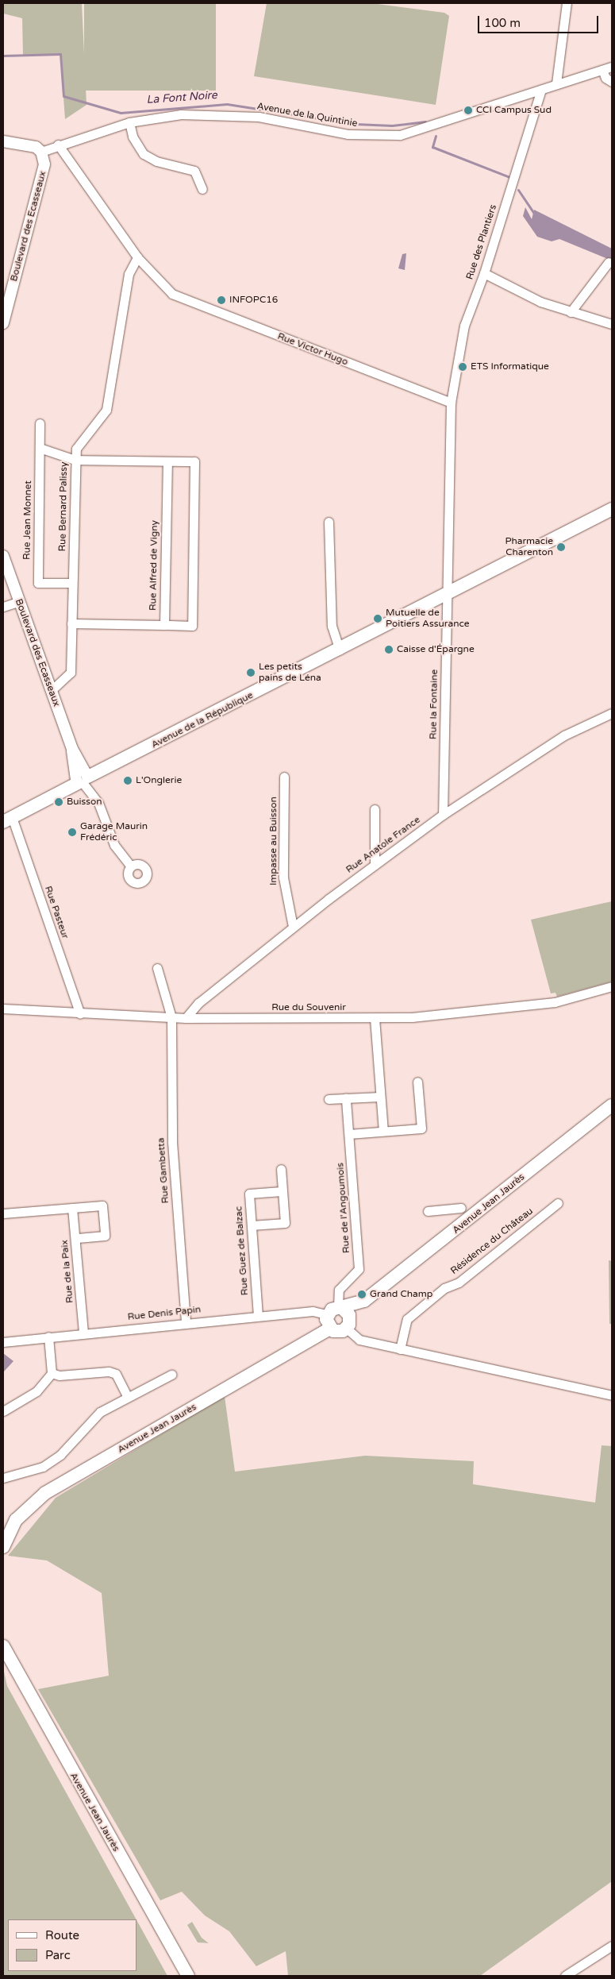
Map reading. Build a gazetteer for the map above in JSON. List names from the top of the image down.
{
  "streets": {
    "main road": ["Avenue de la République", "Avenue Jean Jaurès"],
    "street": [
      "Avenue de la Quintinie",
      "Boulevard des Ecasseaux",
      "Rue des Plantiers",
      "Rue Victor Hugo",
      "Rue Bernard Palissy",
      "Rue Jean Monnet",
      "Rue Alfred de Vigny",
      "Rue la Fontaine",
      "Impasse au Buisson",
      "Rue Anatole France",
      "Rue Pasteur",
      "Rue du Souvenir",
      "Rue Gambetta",
      "Rue de l'Angoumois",
      "Résidence du Château",
      "Rue Guez de Balzac",
      "Rue de la Paix",
      "Rue Denis Papin"
    ]
  },
  "crossings": [
    ["Avenue de la Quintinie", "Boulevard des Ecasseaux"],
    ["Avenue de la Quintinie", "Rue des Plantiers"],
    ["Avenue de la Quintinie", "Rue Victor Hugo"],
    ["Boulevard des Ecasseaux", "Rue Bernard Palissy"],
    ["Boulevard des Ecasseaux", "Avenue de la République"],
    ["Rue des Plantiers", "Rue Victor Hugo"],
    ["Rue Victor Hugo", "Rue Bernard Palissy"],
    ["Rue Bernard Palissy", "Rue Jean Monnet"],
    ["Rue Bernard Palissy", "Rue Alfred de Vigny"],
    ["Rue la Fontaine", "Avenue de la République"],
    ["Rue la Fontaine", "Rue Anatole France"],
    ["Avenue de la République", "Rue Pasteur"],
    ["Impasse au Buisson", "Rue Anatole France"],
    ["Rue Anatole France", "Rue du Souvenir"],
    ["Rue Pasteur", "Rue du Souvenir"],
    ["Rue du Souvenir", "Rue Gambetta"],
    ["Rue Gambetta", "Rue Denis Papin"],
    ["Avenue Jean Jaurès", "Rue de l'Angoumois"],
    ["Avenue Jean Jaurès", "Rue Denis Papin"],
    ["Rue de l'Angoumois", "Rue Denis Papin"],
    ["Rue Guez de Balzac", "Rue Denis Papin"],
    ["Rue de la Paix", "Rue Denis Papin"]
  ],
  "water": ["La Font Noire"],
  "places": [
    "CCI Campus Sud",
    "INFOPC16",
    "ETS Informatique",
    "Pharmacie Charenton",
    "Mutuelle de Poitiers Assurance",
    "Caisse d'Épargne",
    "Les petits pains de Léna",
    "L'Onglerie",
    "Buisson",
    "Garage Maurin Frédéric",
    "Grand Champ"
  ],
  "legend": ["Route", "Parc"],
  "scale_bar": "100 m"
}
